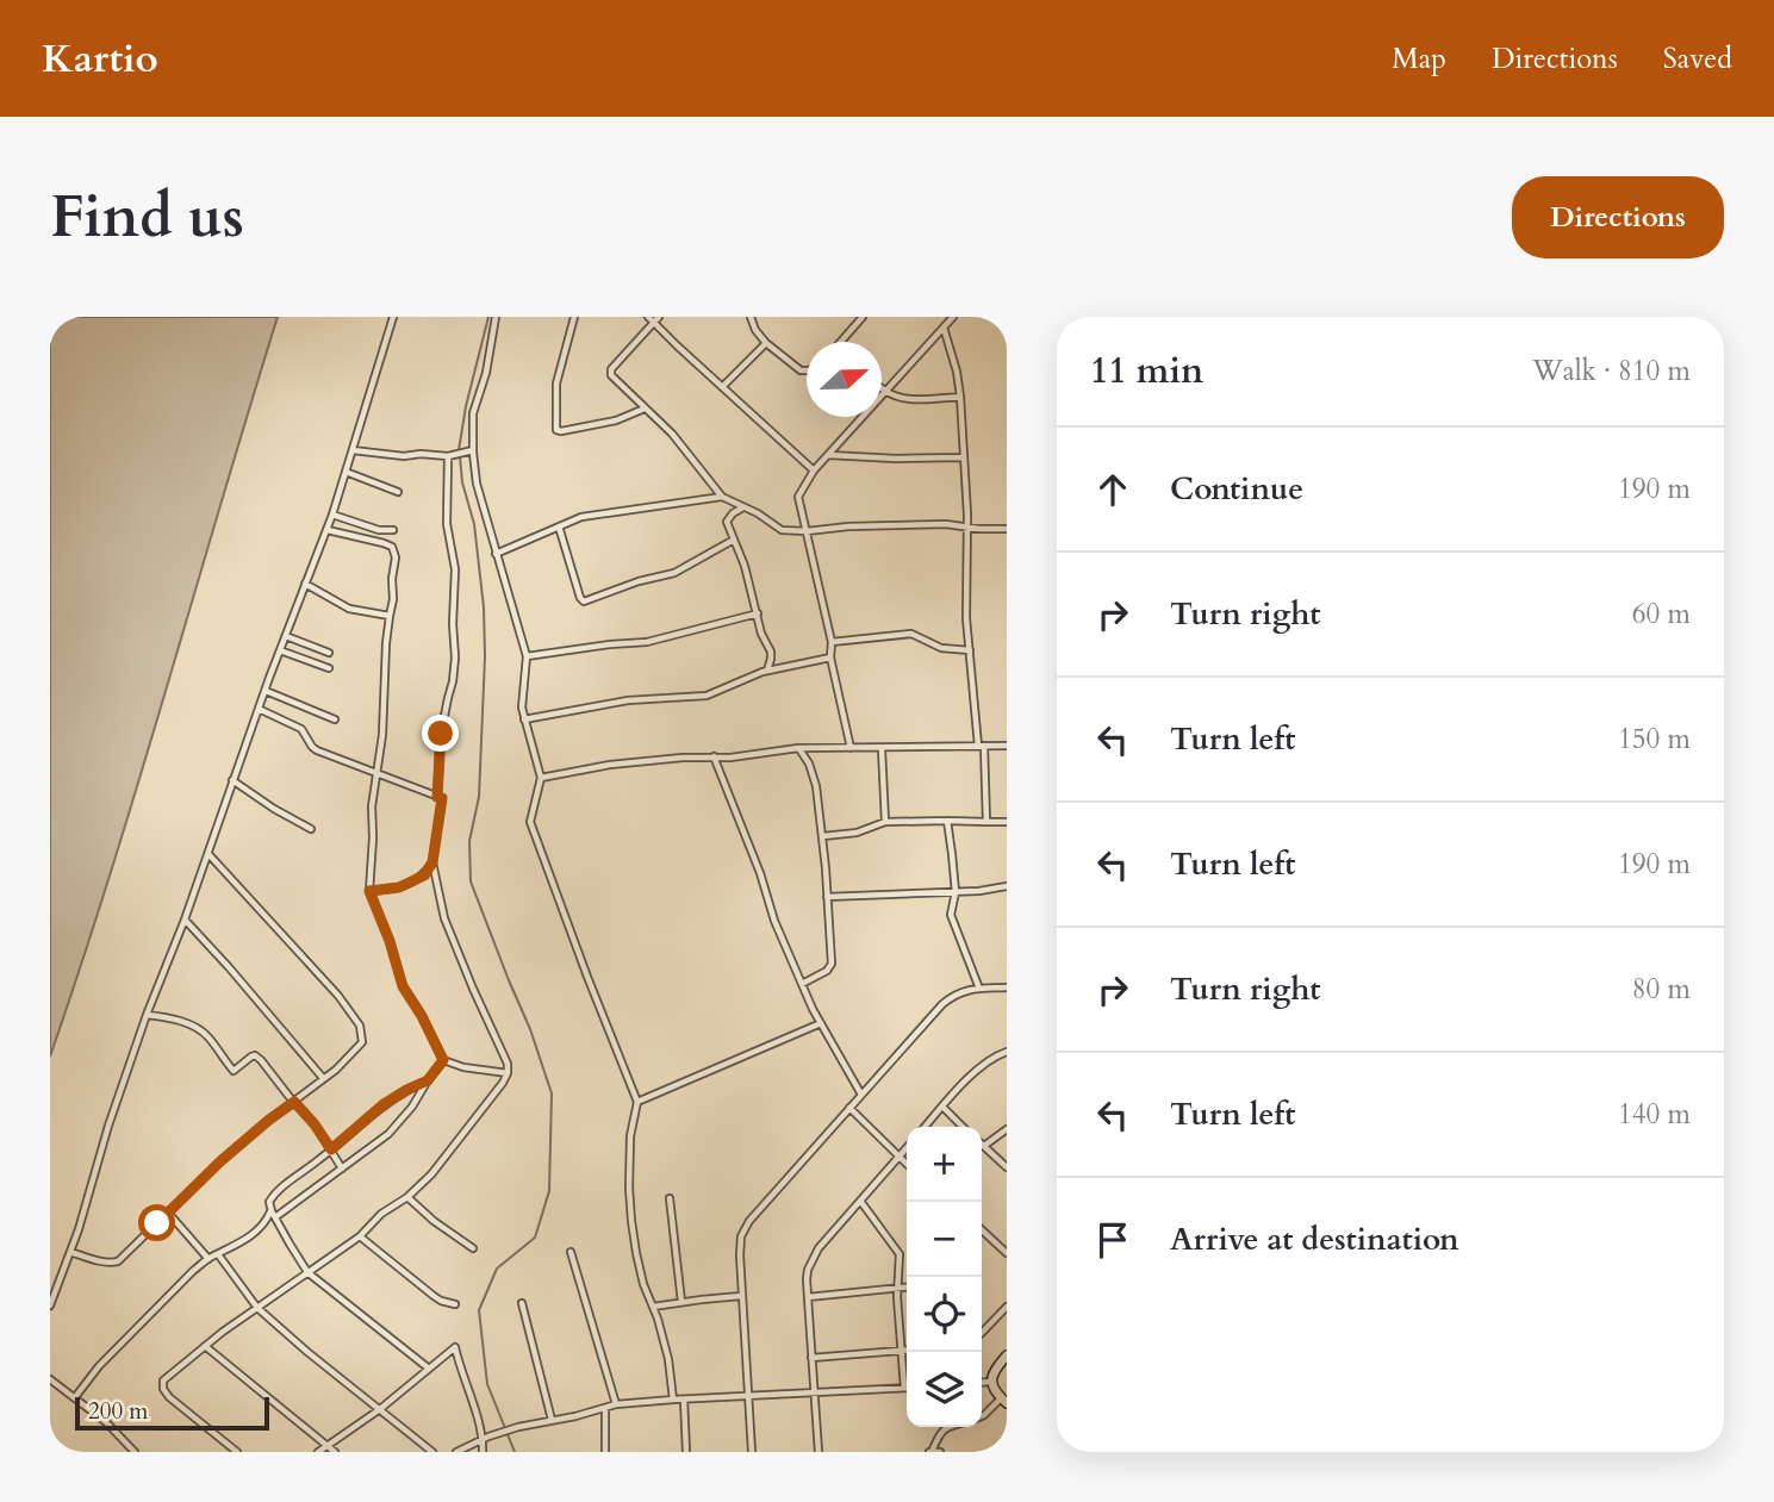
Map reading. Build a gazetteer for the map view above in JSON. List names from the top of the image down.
{
  "scale_bar": "200 m",
  "north": "right",
  "page": {
    "header": "Kartio",
    "nav": ["Map", "Directions", "Saved"],
    "buttons": "Directions",
    "title": "Find us",
    "heading": ["11 min", "Walk · 810 m"],
    "list": [
      ["Continue", "190 m"],
      ["Turn right", "60 m"],
      ["Turn left", "150 m"],
      ["Turn left", "190 m"],
      ["Turn right", "80 m"],
      ["Turn left", "140 m"],
      "Arrive at destination"
    ],
    "map_buttons": ["+", "−"],
    "scale": "200 m"
  }
}
